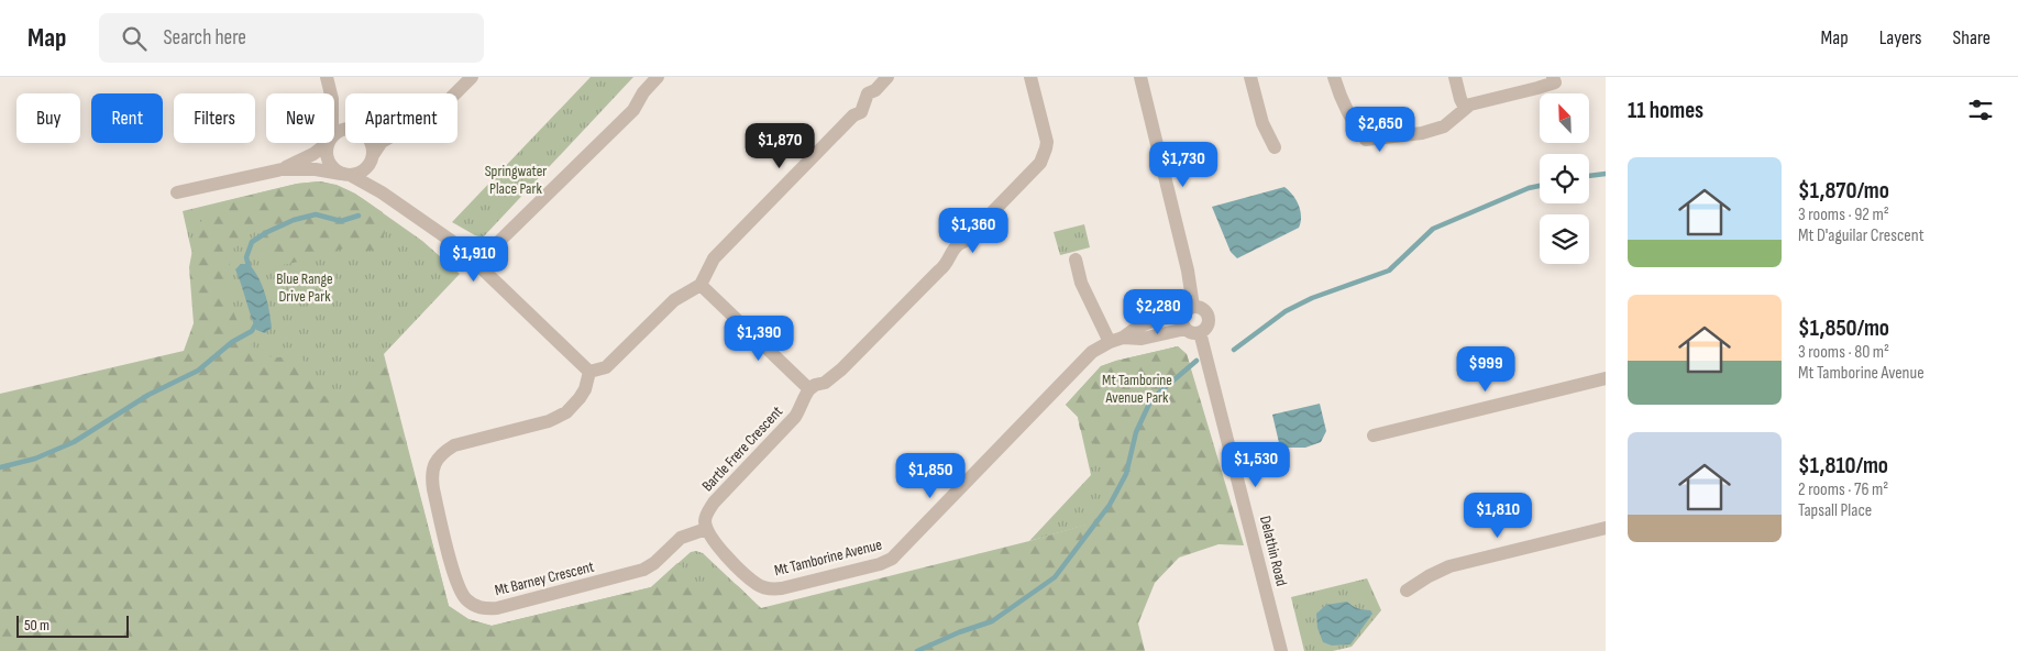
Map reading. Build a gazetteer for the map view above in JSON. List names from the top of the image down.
{
  "streets": {
    "street": [
      "Bartle Frere Crescent",
      "Delathin Road",
      "Mt Tamborine Avenue",
      "Mt Barney Crescent"
    ]
  },
  "crossings": [
    ["Bartle Frere Crescent", "Mt Tamborine Avenue"],
    ["Bartle Frere Crescent", "Mt Barney Crescent"],
    ["Delathin Road", "Mt Tamborine Avenue"],
    ["Mt Tamborine Avenue", "Mt Barney Crescent"]
  ],
  "parks": ["Springwater Place Park", "Blue Range Drive Park", "Mt Tamborine Avenue Park"],
  "scale_bar": "50 m",
  "north": "top left",
  "page": {
    "header": "Map",
    "search": "Search here",
    "nav": ["Map", "Layers", "Share"],
    "heading": "11 homes",
    "chip": [
      "Buy",
      "Rent",
      "Filters",
      "New",
      "Apartment"
    ],
    "price": [
      "$2,650",
      "$1,870",
      "$1,730",
      "$1,360",
      "$1,910",
      "$2,280",
      "$1,390",
      "$999",
      "$1,530",
      "$1,850",
      "$1,810"
    ],
    "list": [
      {
        "name": "$1,870/mo",
        "note": "3 rooms · 92 m² · Mt D'aguilar Crescent"
      },
      {
        "name": "$1,850/mo",
        "note": "3 rooms · 80 m² · Mt Tamborine Avenue"
      },
      {
        "name": "$1,810/mo",
        "note": "2 rooms · 76 m² · Tapsall Place"
      }
    ],
    "scale": "50 m"
  }
}
